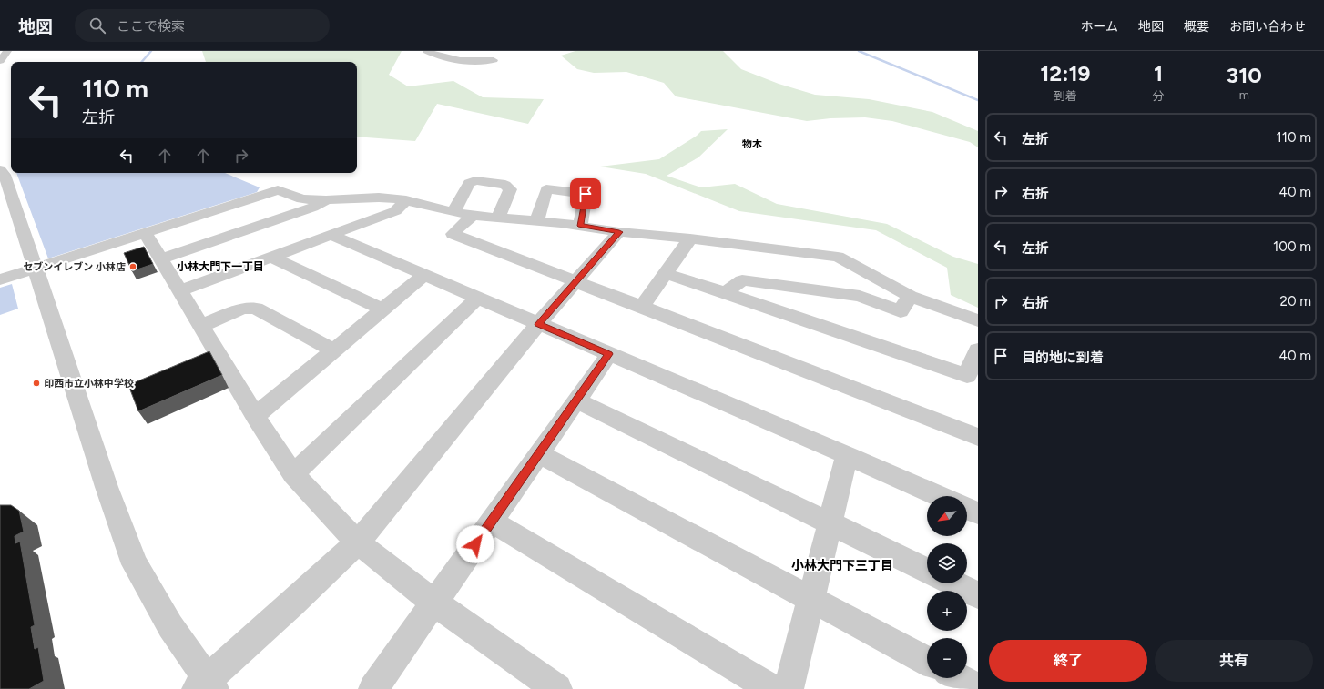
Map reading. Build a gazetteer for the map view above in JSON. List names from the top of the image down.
{
  "districts": ["物木", "小林大門下一丁目", "小林大門下三丁目"],
  "places": ["セブンイレブン 小林店", "印西市立小林中学校"],
  "north": "bottom left",
  "page": {
    "header": "地図",
    "search": "ここで検索",
    "nav": [
      "ホーム",
      "地図",
      "概要",
      "お問い合わせ"
    ],
    "eta": [
      "12:19",
      "到着",
      "1",
      "分",
      "310",
      "m"
    ],
    "turn": ["110 m", "左折"],
    "list": [
      {
        "name": "左折",
        "value": "110 m"
      },
      {
        "name": "右折",
        "value": "40 m"
      },
      {
        "name": "左折",
        "value": "100 m"
      },
      {
        "name": "右折",
        "value": "20 m"
      },
      {
        "name": "目的地に到着",
        "value": "40 m"
      }
    ],
    "map_buttons": ["+", "−"],
    "buttons": ["終了", "共有"]
  }
}
